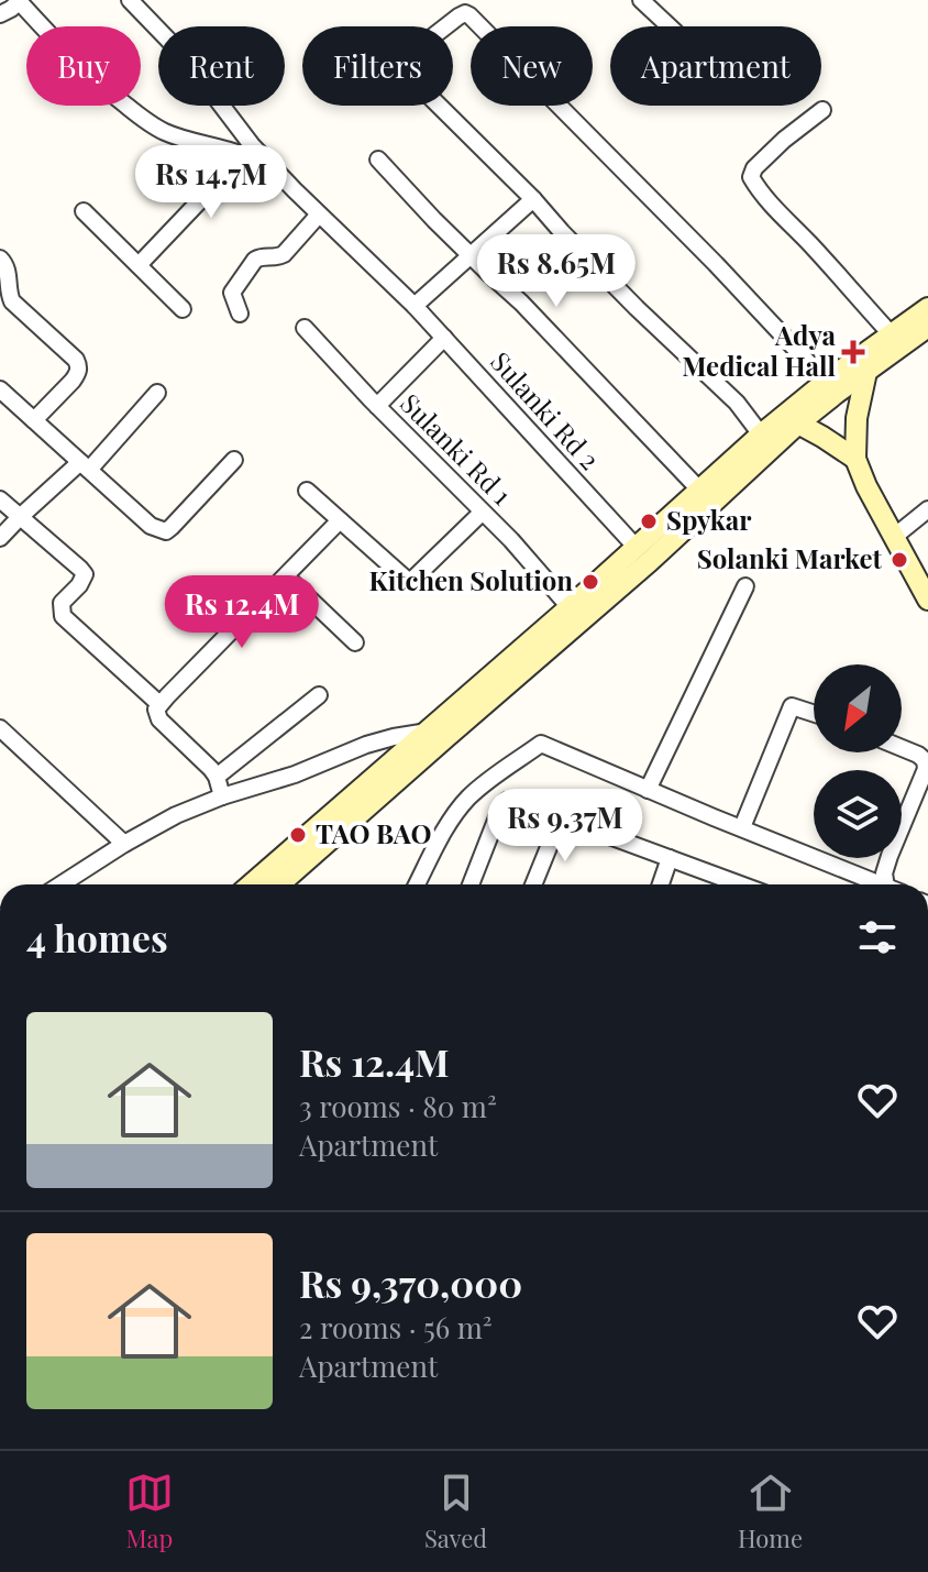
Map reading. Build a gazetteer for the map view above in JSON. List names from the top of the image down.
{
  "streets": {
    "street": ["Sulanki Rd 2", "Sulanki Rd 1"]
  },
  "places": {
    "health": ["Adya Medical Hall"],
    "other": [
      "Spykar",
      "Solanki Market",
      "Kitchen Solution",
      "TAO BAO"
    ]
  },
  "north": "bottom left",
  "page": {
    "chip": [
      "Buy",
      "Rent",
      "Filters",
      "New",
      "Apartment"
    ],
    "price": [
      "Rs 14.7M",
      "Rs 8.65M",
      "Rs 12.4M",
      "Rs 9.37M"
    ],
    "heading": "4 homes",
    "list": [
      {
        "name": "Rs 12.4M",
        "note": "3 rooms · 80 m² · Apartment"
      },
      {
        "name": "Rs 9,370,000",
        "note": "2 rooms · 56 m² · Apartment"
      }
    ],
    "tabs": ["Map", "Saved", "Home"]
  }
}
